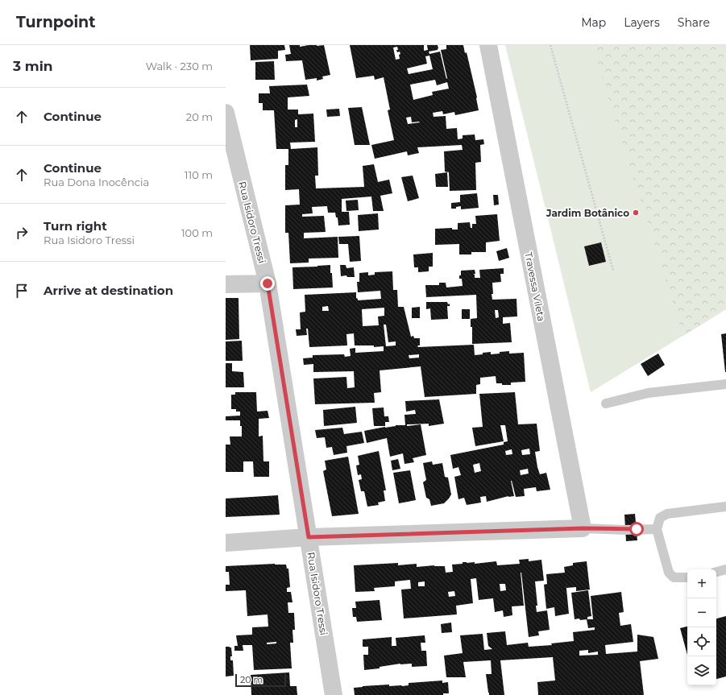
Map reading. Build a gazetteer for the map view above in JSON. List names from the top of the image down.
{
  "streets": {
    "street": ["Rua Isidoro Tressi", "Travessa Vileta"]
  },
  "places": ["Jardim Botânico"],
  "scale_bar": "20 m",
  "page": {
    "header": "Turnpoint",
    "nav": ["Map", "Layers", "Share"],
    "heading": ["3 min", "Walk · 230 m"],
    "list": [
      ["Continue", "20 m"],
      ["Continue", "Rua Dona Inocência", "110 m"],
      ["Turn right", "Rua Isidoro Tressi", "100 m"],
      "Arrive at destination"
    ],
    "map_buttons": ["+", "−"],
    "scale": "20 m"
  }
}
